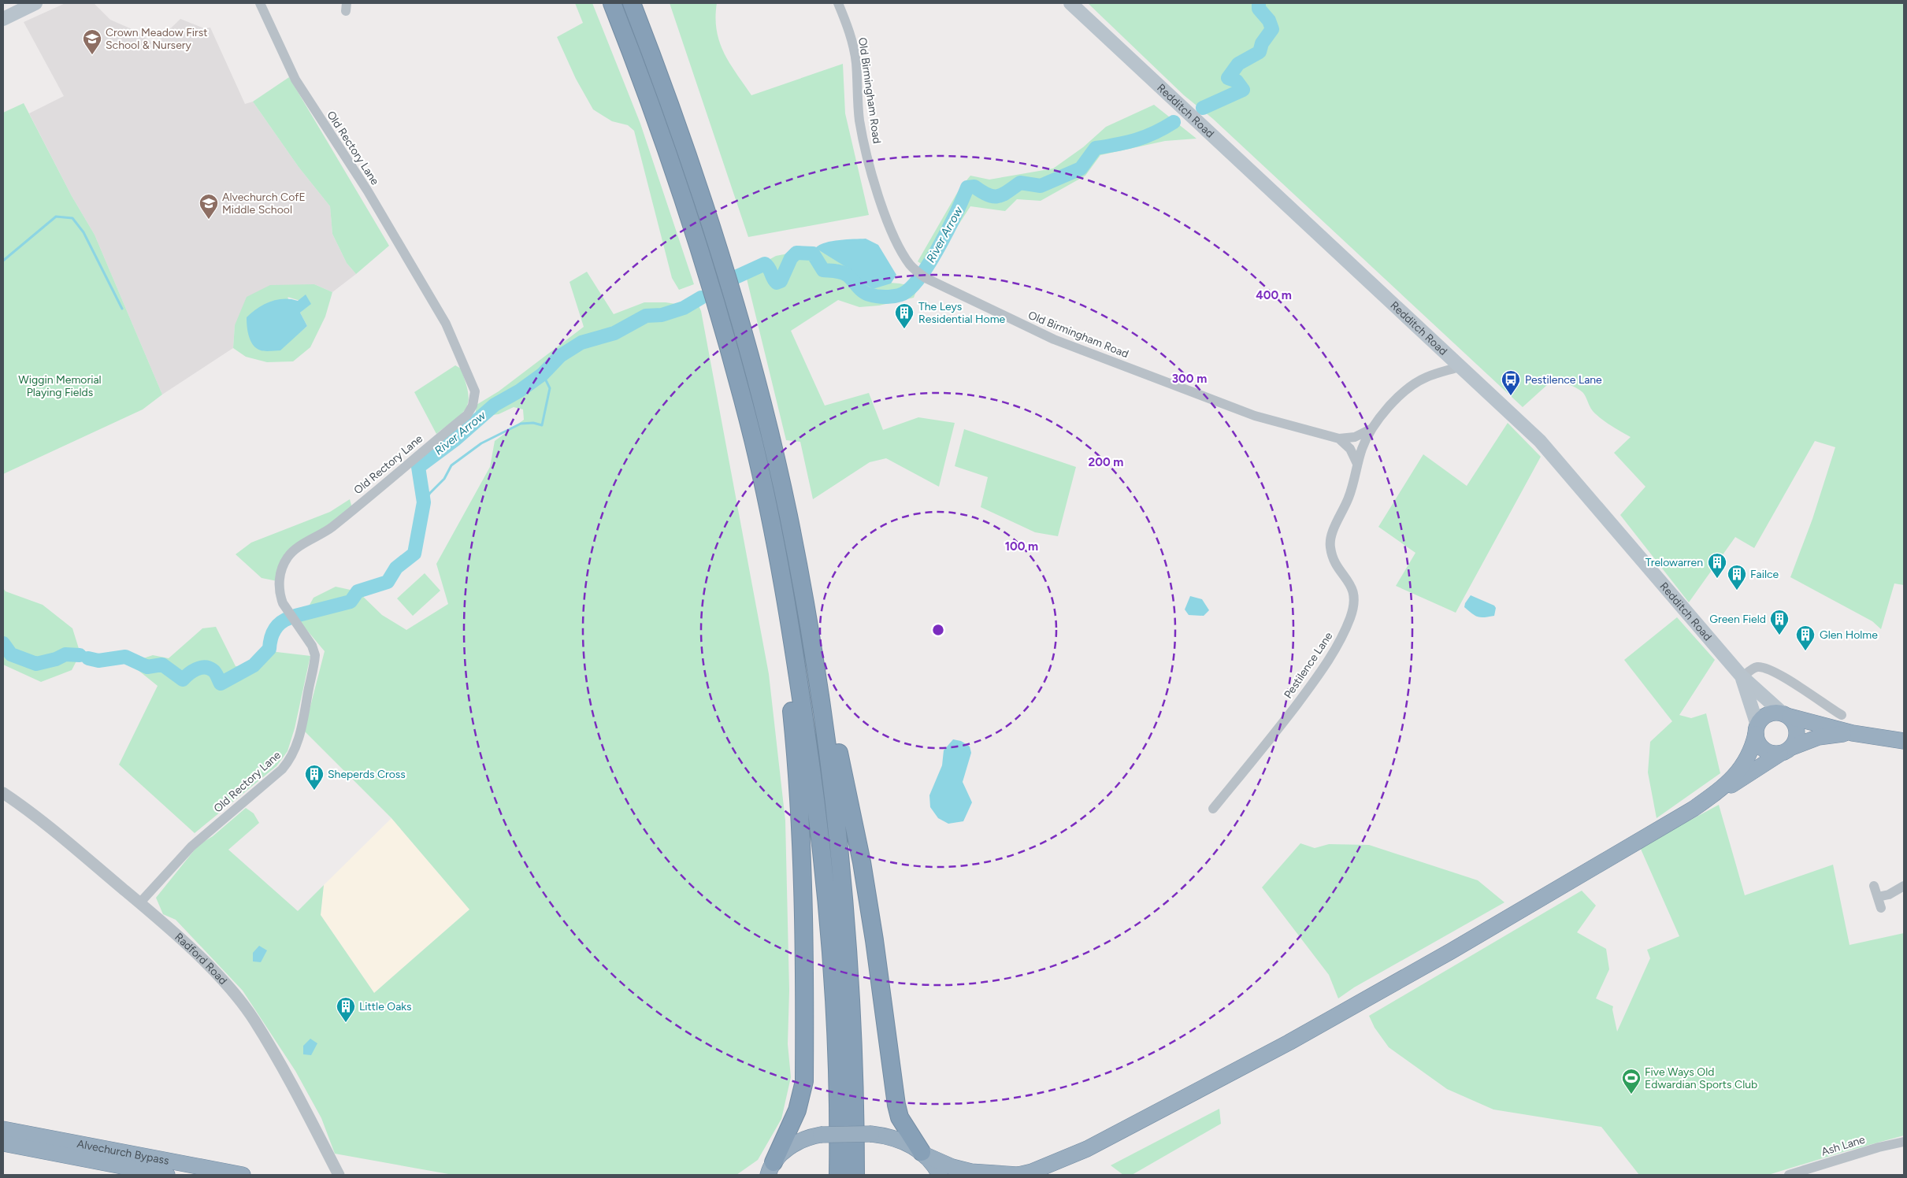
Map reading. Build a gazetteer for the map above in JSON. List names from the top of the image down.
{
  "streets": {
    "highway": ["Redditch Road", "Alvechurch Bypass"],
    "street": [
      "Old Birmingham Road",
      "Old Rectory Lane",
      "Pestilence Lane",
      "Radford Road",
      "Ash Lane"
    ]
  },
  "crossings": [
    ["Old Birmingham Road", "Pestilence Lane"],
    ["Old Rectory Lane", "Radford Road"]
  ],
  "water": ["River Arrow"],
  "parks": ["Wiggin Memorial Playing Fields"],
  "places": {
    "school or university": ["Crown Meadow First School & Nursery", "Alvechurch CofE Middle School"],
    "building": [
      "The Leys Residential Home",
      "Trelowarren",
      "Failce",
      "Green Field",
      "Glen Holme",
      "Sheperds Cross",
      "Little Oaks"
    ],
    "bus stop": ["Pestilence Lane"],
    "sports": ["Five Ways Old Edwardian Sports Club"]
  },
  "rings": [
    "400 m",
    "300 m",
    "200 m",
    "100 m"
  ]
}
